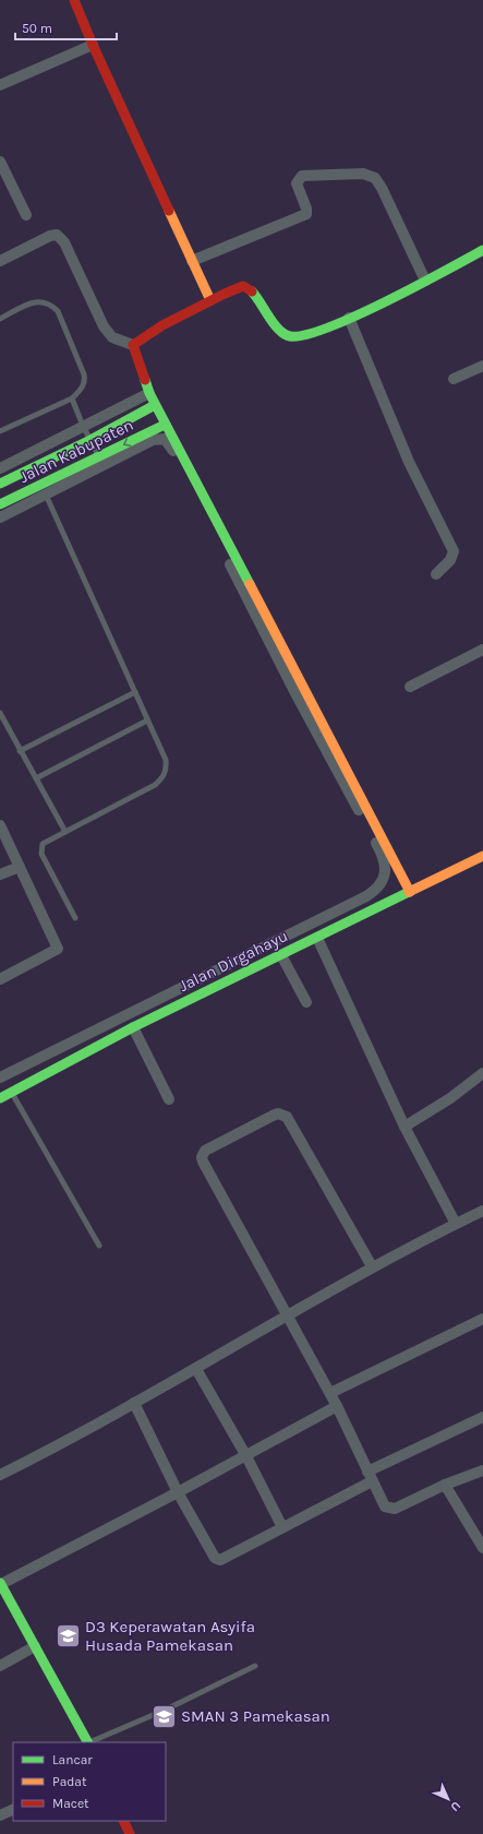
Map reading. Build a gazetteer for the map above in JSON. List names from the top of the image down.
{
  "streets": {
    "street": ["Jalan Kabupaten", "Jalan Dirgahayu"]
  },
  "places": {
    "school or university": ["D3 Keperawatan Asyifa Husada Pamekasan", "SMAN 3 Pamekasan"]
  },
  "legend": ["Lancar", "Padat", "Macet"],
  "scale_bar": "50 m",
  "north": "bottom right"
}
